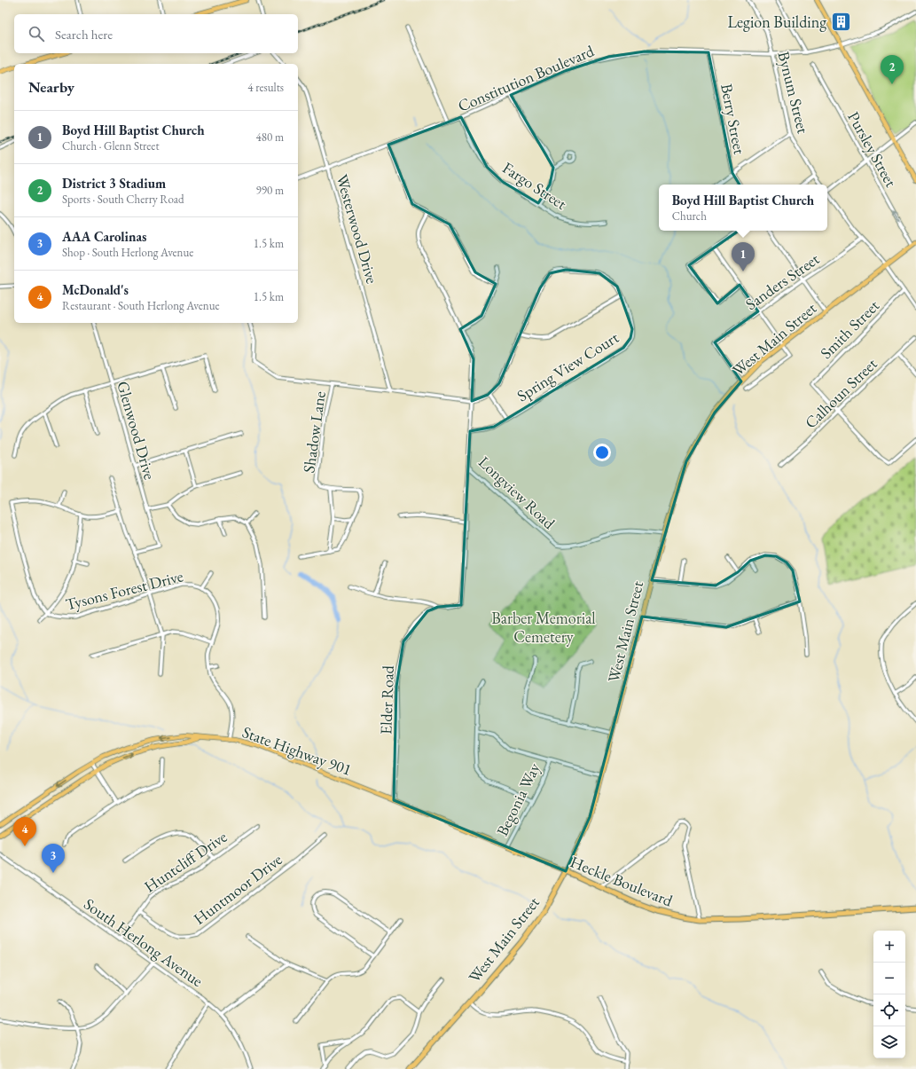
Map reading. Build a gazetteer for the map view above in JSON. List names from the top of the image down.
{
  "streets": {
    "highway": ["West Main Street", "Heckle Boulevard"],
    "main road": ["State Highway 901"],
    "street": [
      "Constitution Boulevard",
      "Bynum Street",
      "Berry Street",
      "Pursley Street",
      "Fargo Street",
      "Westerwood Drive",
      "Sanders Street",
      "Smith Street",
      "Spring View Court",
      "Calhoun Street",
      "Glenwood Drive",
      "Shadow Lane",
      "Longview Road",
      "Tysons Forest Drive",
      "Elder Road",
      "Begonia Way",
      "Huntcliff Drive",
      "Huntmoor Drive",
      "South Herlong Avenue"
    ]
  },
  "crossings": [
    ["Constitution Boulevard", "Bynum Street"],
    ["Constitution Boulevard", "Berry Street"],
    ["Constitution Boulevard", "Fargo Street"],
    ["Constitution Boulevard", "Westerwood Drive"],
    ["Bynum Street", "Sanders Street"],
    ["Bynum Street", "Smith Street"],
    ["Bynum Street", "West Main Street"],
    ["Pursley Street", "West Main Street"],
    ["Sanders Street", "West Main Street"],
    ["Smith Street", "Calhoun Street"],
    ["West Main Street", "Longview Road"],
    ["West Main Street", "Heckle Boulevard"],
    ["Spring View Court", "Longview Road"],
    ["Tysons Forest Drive", "State Highway 901"],
    ["Elder Road", "State Highway 901"],
    ["Elder Road", "Heckle Boulevard"],
    ["State Highway 901", "Heckle Boulevard"],
    ["Begonia Way", "Heckle Boulevard"],
    ["Huntcliff Drive", "Huntmoor Drive"],
    ["Huntcliff Drive", "South Herlong Avenue"]
  ],
  "one_way": ["Pursley Street"],
  "parks": ["Barber Memorial Cemetery"],
  "places": {
    "building": ["Legion Building"]
  },
  "page": {
    "search": "Search here",
    "pins": [
      "2",
      "1",
      "4",
      "3"
    ],
    "heading": ["Nearby", "4 results"],
    "list": [
      {
        "mark": "1",
        "name": "Boyd Hill Baptist Church",
        "note": "Church · Glenn Street",
        "value": "480 m"
      },
      {
        "mark": "2",
        "name": "District 3 Stadium",
        "note": "Sports · South Cherry Road",
        "value": "990 m"
      },
      {
        "mark": "3",
        "name": "AAA Carolinas",
        "note": "Shop · South Herlong Avenue",
        "value": "1.5 km"
      },
      {
        "mark": "4",
        "name": "McDonald's",
        "note": "Restaurant · South Herlong Avenue",
        "value": "1.5 km"
      }
    ],
    "popup": ["Boyd Hill Baptist Church", "Church"],
    "map_buttons": ["+", "−"]
  }
}
